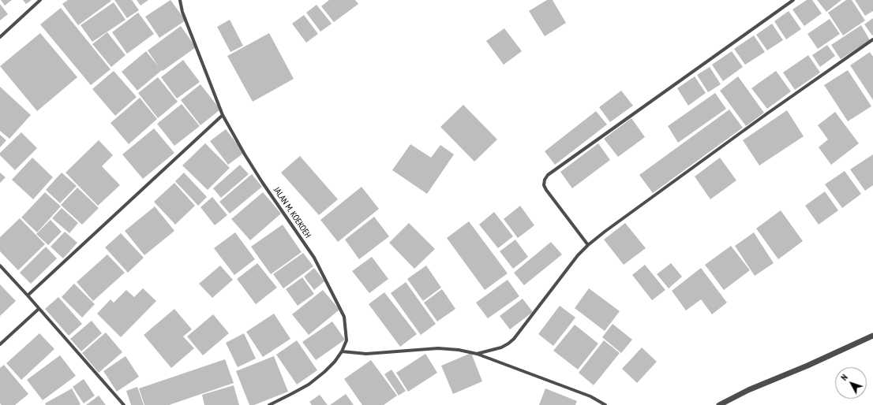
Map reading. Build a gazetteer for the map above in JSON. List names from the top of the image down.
{
  "streets": {
    "street": ["JALAN M. KOEKOEH"]
  },
  "north": "top left"
}
